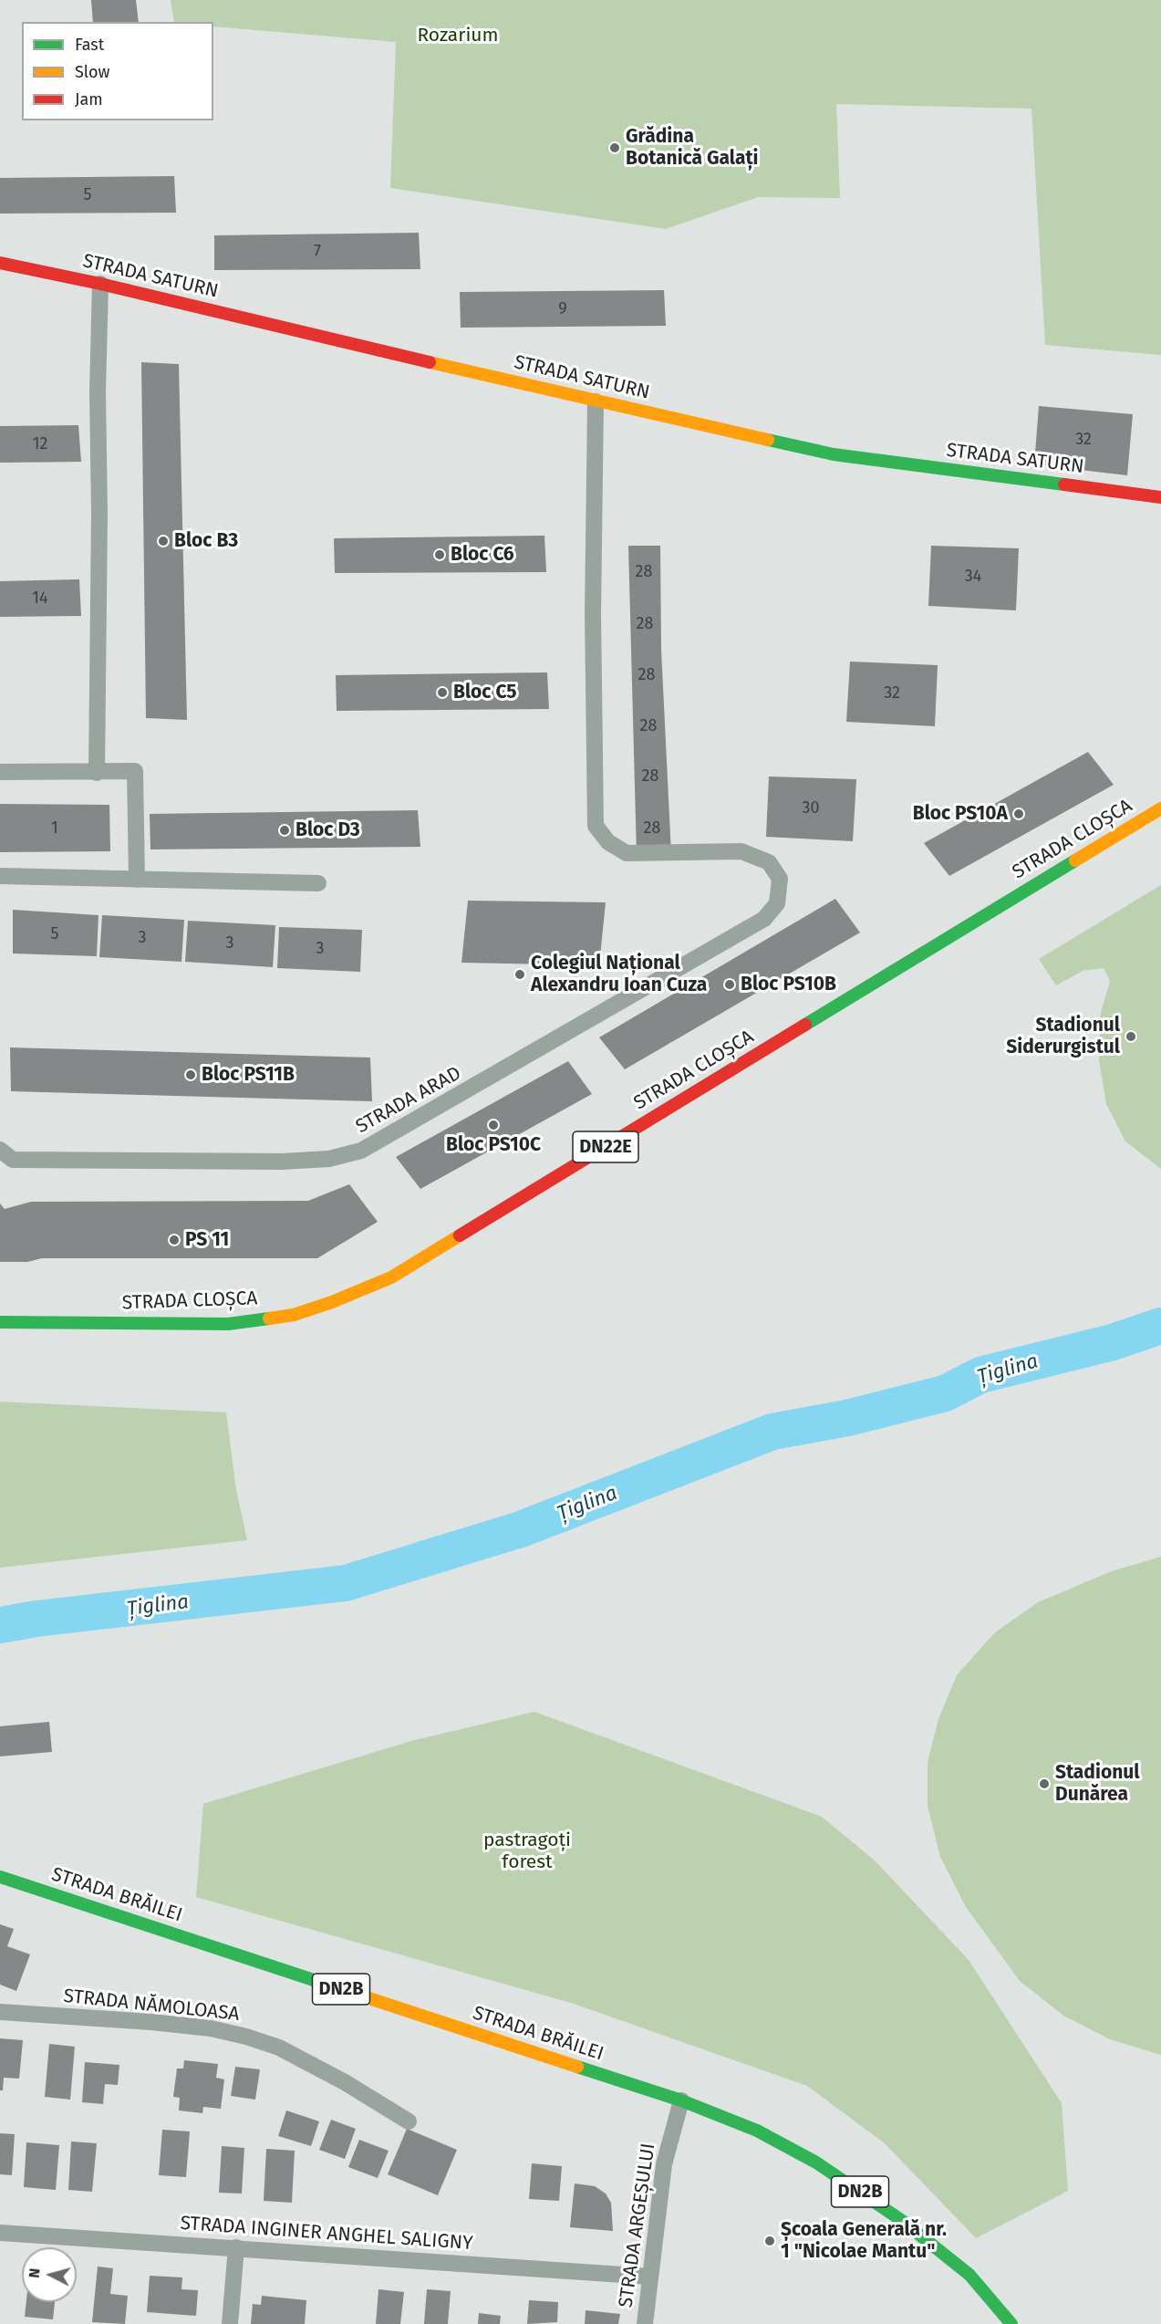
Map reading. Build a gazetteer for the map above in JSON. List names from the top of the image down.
{
  "streets": {
    "main road": [
      "STRADA SATURN",
      "STRADA CLOȘCA",
      "DN22E",
      "STRADA BRĂILEI",
      "DN2B"
    ],
    "street": [
      "STRADA ARAD",
      "STRADA NĂMOLOASA",
      "STRADA ARGEȘULUI",
      "STRADA INGINER ANGHEL SALIGNY"
    ]
  },
  "crossings": [
    ["STRADA SATURN", "STRADA ARAD"],
    ["STRADA BRĂILEI", "STRADA ARGEȘULUI"],
    ["STRADA ARGEȘULUI", "STRADA INGINER ANGHEL SALIGNY"]
  ],
  "water": ["Țiglina"],
  "parks": ["Rozarium", "pastragoți forest"],
  "places": [
    "Grădina Botanică Galați",
    "Bloc B3",
    "Bloc C6",
    "Bloc C5",
    "Bloc PS10A",
    "Bloc D3",
    "Colegiul Național Alexandru Ioan Cuza",
    "Bloc PS10B",
    "Stadionul Siderurgistul",
    "Bloc PS11B",
    "Bloc PS10C",
    "PS 11",
    "Stadionul Dunărea",
    "Școala Generală nr. 1 \"Nicolae Mantu\""
  ],
  "house_numbers": [
    "5",
    "7",
    "9",
    "32",
    "12",
    "28",
    "34",
    "14",
    "28",
    "28",
    "32",
    "28",
    "28",
    "30",
    "1",
    "28",
    "5",
    "3",
    "3",
    "3"
  ],
  "legend": ["Fast", "Slow", "Jam"],
  "north": "left"
}
